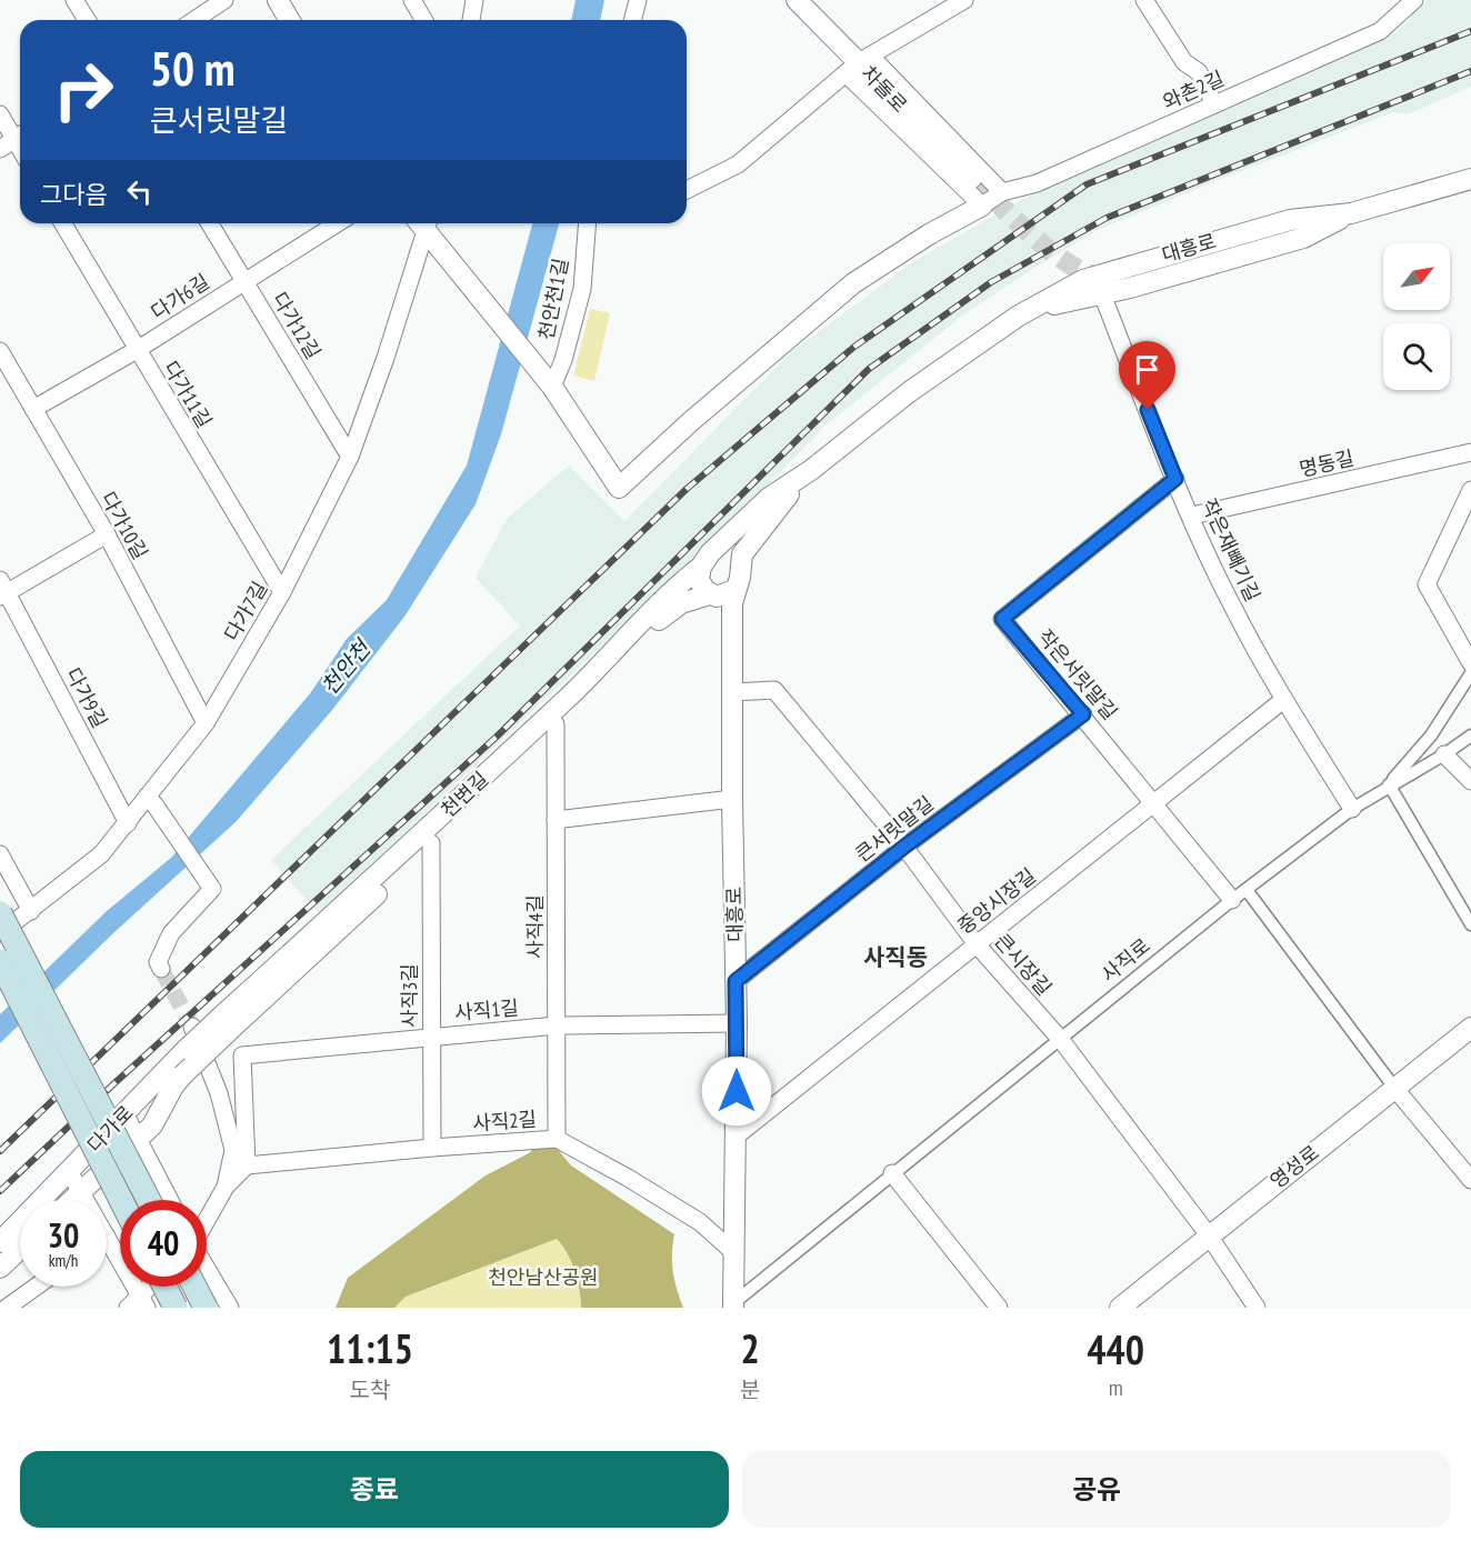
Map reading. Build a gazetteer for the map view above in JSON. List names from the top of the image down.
{
  "streets": {
    "street": [
      "차돌로",
      "와촌2길",
      "대흥로",
      "다가6길",
      "천안천1길",
      "다가12길",
      "다가11길",
      "명동길",
      "다가10길",
      "작은재빼기길",
      "다가7길",
      "작은서릿말길",
      "다가9길",
      "천변길",
      "큰서릿말길",
      "중앙시장길",
      "사직4길",
      "사직로",
      "큰시장길",
      "사직3길",
      "사직1길",
      "사직2길",
      "다가로",
      "영성로"
    ]
  },
  "crossings": [
    ["대흥로", "작은재빼기길"],
    ["대흥로", "천변길"],
    ["대흥로", "큰서릿말길"],
    ["대흥로", "중앙시장길"],
    ["대흥로", "사직로"],
    ["대흥로", "큰시장길"],
    ["대흥로", "사직1길"],
    ["대흥로", "사직2길"],
    ["다가6길", "다가12길"],
    ["다가6길", "다가11길"],
    ["다가6길", "다가10길"],
    ["다가12길", "다가7길"],
    ["다가11길", "다가7길"],
    ["명동길", "작은재빼기길"],
    ["다가10길", "다가7길"],
    ["다가10길", "다가9길"],
    ["작은재빼기길", "작은서릿말길"],
    ["작은재빼기길", "중앙시장길"],
    ["작은재빼기길", "사직로"],
    ["다가7길", "다가9길"],
    ["작은서릿말길", "큰서릿말길"],
    ["작은서릿말길", "중앙시장길"],
    ["작은서릿말길", "사직로"],
    ["천변길", "사직4길"],
    ["천변길", "사직3길"],
    ["천변길", "다가로"],
    ["큰서릿말길", "큰시장길"],
    ["중앙시장길", "큰시장길"],
    ["사직4길", "사직1길"],
    ["사직4길", "사직2길"],
    ["사직로", "큰시장길"],
    ["큰시장길", "영성로"],
    ["사직3길", "사직1길"],
    ["사직3길", "사직2길"],
    ["사직1길", "사직2길"]
  ],
  "districts": ["사직동"],
  "water": ["천안천"],
  "parks": ["천안남산공원"],
  "north": "top right",
  "page": {
    "turn": ["50 m", "큰서릿말길"],
    "then": "그다음",
    "speed": "30 km/h",
    "limit": "40",
    "eta": [
      "11:15",
      "도착",
      "2",
      "분",
      "440",
      "m"
    ],
    "buttons": ["종료", "공유"]
  }
}
